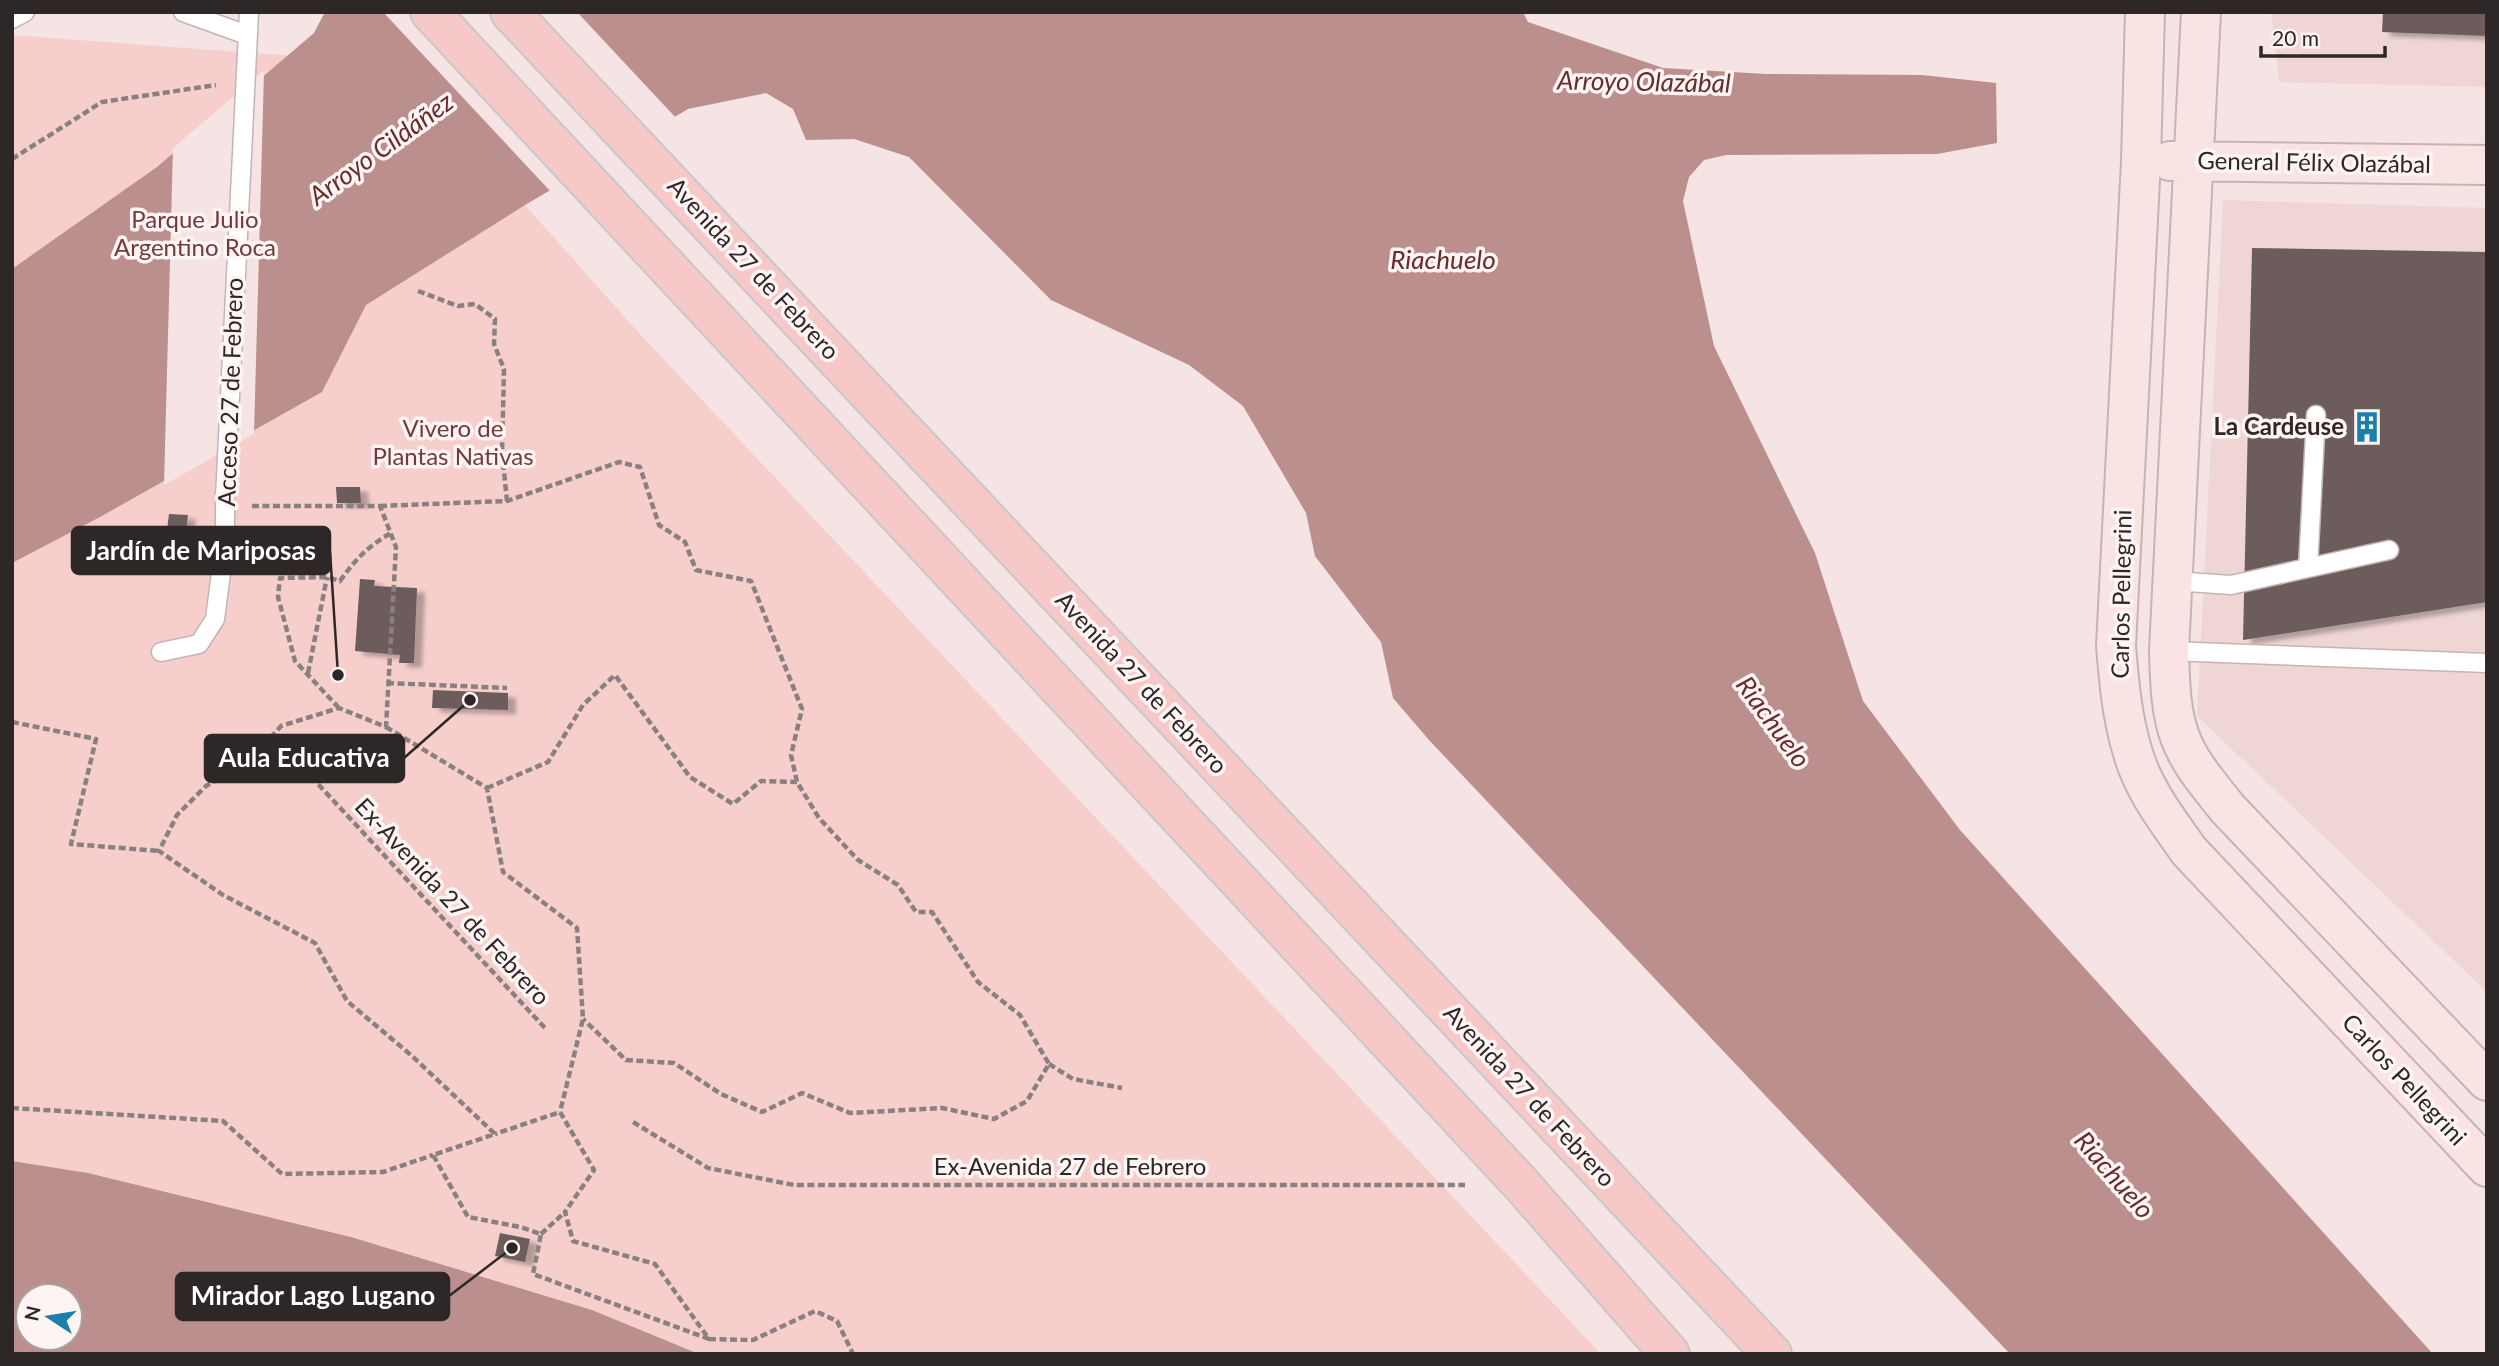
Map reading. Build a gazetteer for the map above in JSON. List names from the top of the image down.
{
  "streets": {
    "main road": ["General Félix Olazábal", "Avenida 27 de Febrero", "Carlos Pellegrini"],
    "lane": ["Acceso 27 de Febrero"],
    "path": ["Ex-Avenida 27 de Febrero"]
  },
  "crossings": [
    ["General Félix Olazábal", "Carlos Pellegrini"]
  ],
  "water": ["Arroyo Olazábal", "Arroyo Cildáñez", "Riachuelo"],
  "parks": ["Parque Julio Argentino Roca", "Vivero de Plantas Nativas"],
  "places": {
    "building": ["La Cardeuse"],
    "other": ["Jardín de Mariposas", "Aula Educativa", "Mirador Lago Lugano"]
  },
  "scale_bar": "20 m",
  "north": "left"
}
